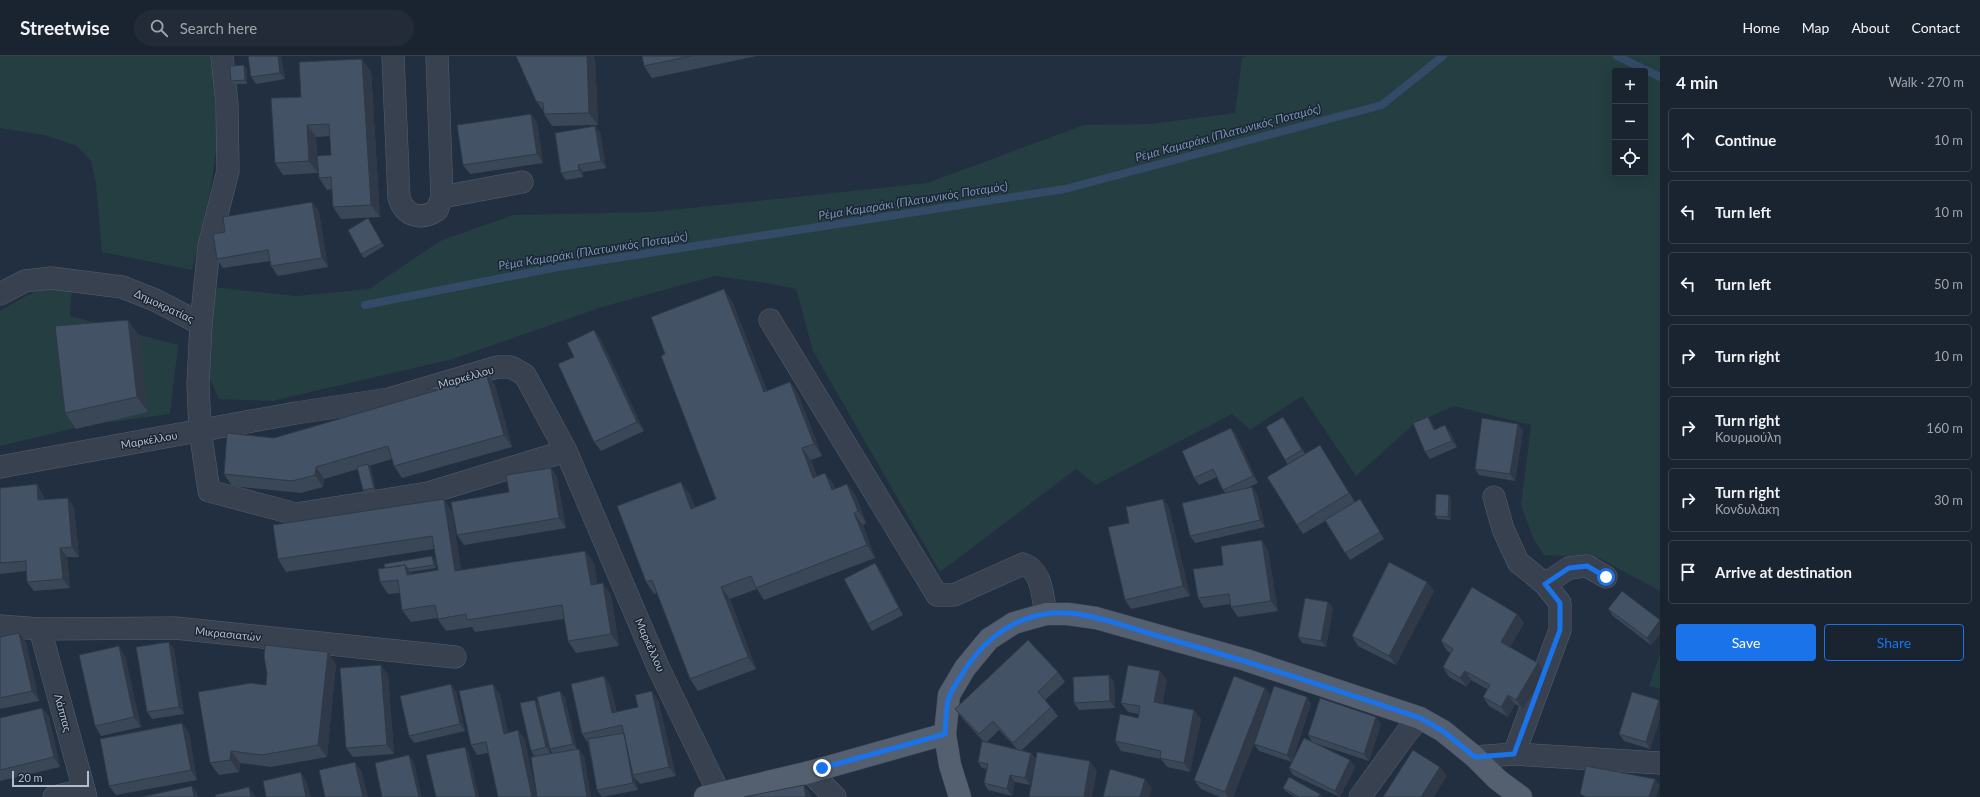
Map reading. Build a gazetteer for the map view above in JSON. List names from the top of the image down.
{
  "streets": {
    "street": [
      "Δημοκρατίας",
      "Μαρκέλλου",
      "Μικρασιατών",
      "Λάππας"
    ]
  },
  "crossings": [
    ["Δημοκρατίας", "Μαρκέλλου"],
    ["Μικρασιατών", "Λάππας"]
  ],
  "water": ["Ρέμα Καμαράκι (Πλατωνικός Ποταμός)"],
  "scale_bar": "20 m",
  "page": {
    "header": "Streetwise",
    "search": "Search here",
    "nav": [
      "Home",
      "Map",
      "About",
      "Contact"
    ],
    "heading": ["4 min", "Walk · 270 m"],
    "map_buttons": ["+", "−"],
    "list": [
      ["Continue", "10 m"],
      ["Turn left", "10 m"],
      ["Turn left", "50 m"],
      ["Turn right", "10 m"],
      ["Turn right", "Κουρμούλη", "160 m"],
      ["Turn right", "Κονδυλάκη", "30 m"],
      "Arrive at destination"
    ],
    "buttons": ["Save", "Share"],
    "scale": "20 m"
  }
}
